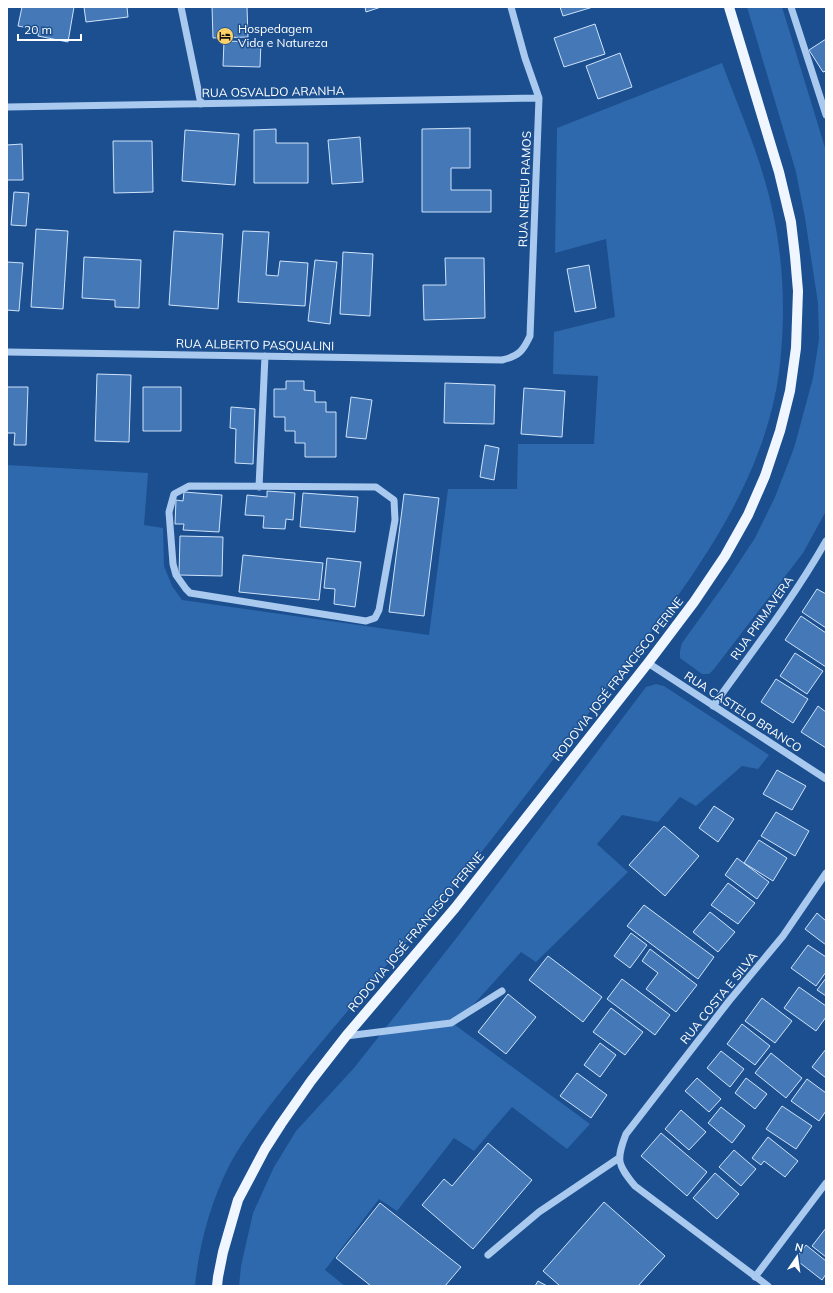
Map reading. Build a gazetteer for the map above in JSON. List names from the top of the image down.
{
  "streets": {
    "main road": ["RODOVIA JOSÉ FRANCISCO PERINE"],
    "street": [
      "RUA OSVALDO ARANHA",
      "RUA NEREU RAMOS",
      "RUA ALBERTO PASQUALINI",
      "RUA PRIMAVERA",
      "RUA CASTELO BRANCO",
      "RUA COSTA E SILVA"
    ]
  },
  "crossings": [
    ["RUA OSVALDO ARANHA", "RUA NEREU RAMOS"],
    ["RUA NEREU RAMOS", "RUA ALBERTO PASQUALINI"],
    ["RUA PRIMAVERA", "RUA CASTELO BRANCO"],
    ["RODOVIA JOSÉ FRANCISCO PERINE", "RUA CASTELO BRANCO"]
  ],
  "places": {
    "hotel": ["Hospedagem Vida e Natureza"]
  },
  "scale_bar": "20 m",
  "north": "top"
}
